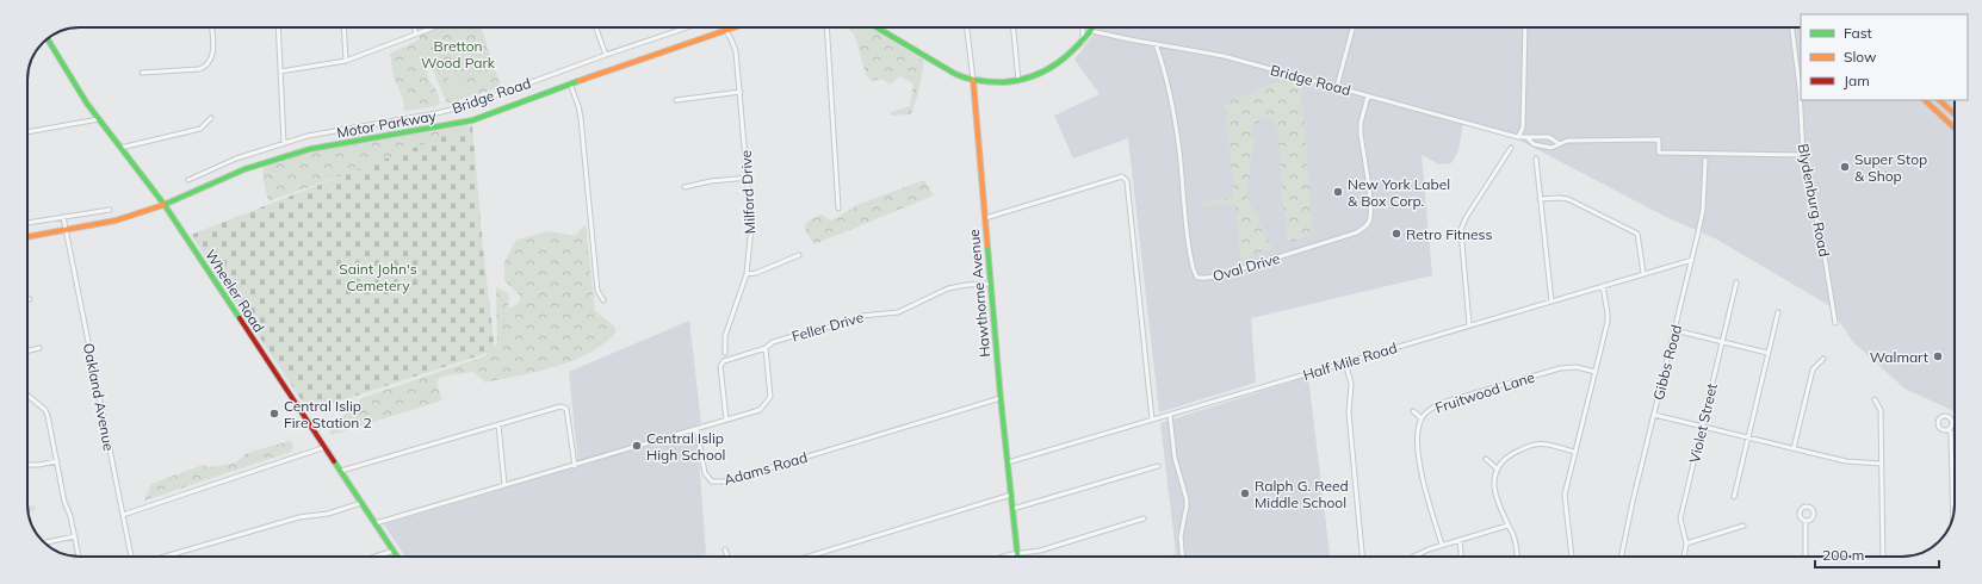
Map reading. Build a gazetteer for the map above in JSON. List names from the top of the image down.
{
  "streets": {
    "main road": ["Motor Parkway", "Wheeler Road", "Hawthorne Avenue"],
    "street": [
      "Bridge Road",
      "Milford Drive",
      "Blydenburg Road",
      "Oval Drive",
      "Feller Drive",
      "Half Mile Road",
      "Gibbs Road",
      "Fruitwood Lane",
      "Oakland Avenue",
      "Violet Street",
      "Adams Road"
    ]
  },
  "crossings": [
    ["Bridge Road", "Blydenburg Road"],
    ["Bridge Road", "Oval Drive"],
    ["Motor Parkway", "Milford Drive"],
    ["Motor Parkway", "Wheeler Road"],
    ["Motor Parkway", "Oakland Avenue"],
    ["Hawthorne Avenue", "Feller Drive"],
    ["Hawthorne Avenue", "Half Mile Road"],
    ["Hawthorne Avenue", "Adams Road"],
    ["Half Mile Road", "Gibbs Road"]
  ],
  "parks": ["Bretton Wood Park", "Saint John's Cemetery"],
  "places": [
    "Super Stop & Shop",
    "New York Label & Box Corp.",
    "Retro Fitness",
    "Walmart",
    "Central Islip Fire Station 2",
    "Central Islip High School",
    "Ralph G. Reed Middle School"
  ],
  "legend": ["Fast", "Slow", "Jam"],
  "scale_bar": "200 m"
}
